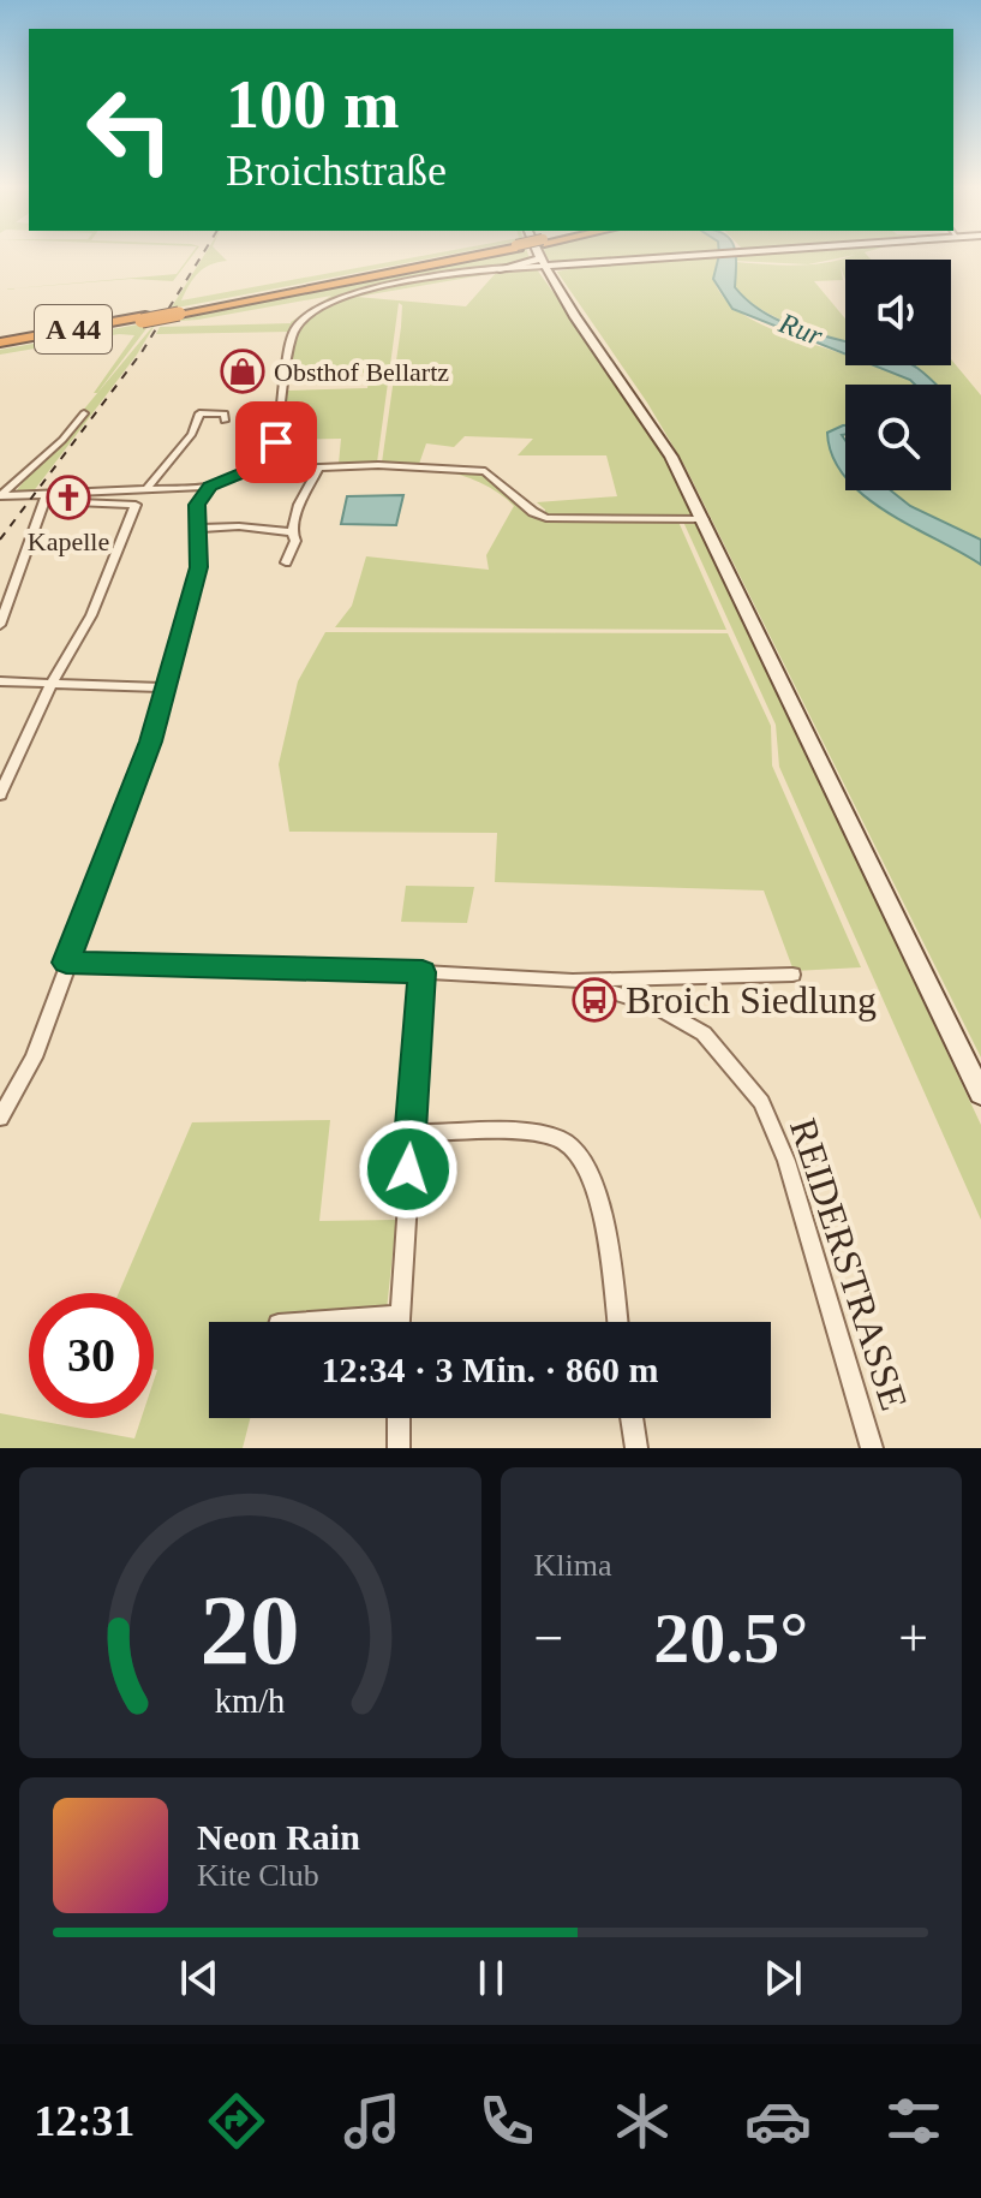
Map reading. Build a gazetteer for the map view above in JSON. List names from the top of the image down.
{
  "streets": {
    "highway": ["A 44"],
    "street": ["REIDERSTRASSE"]
  },
  "water": ["Rur"],
  "places": {
    "shop": ["Obsthof Bellartz"],
    "church": ["Kapelle"],
    "bus stop": ["Broich Siedlung"]
  },
  "page": {
    "turn": ["100 m", "Broichstraße"],
    "limit": "30",
    "trip": "12:34 · 3 Min. · 860 m",
    "tile": "Klima",
    "heat": ["−", "20.5°", "+"],
    "song": ["Neon Rain", "Kite Club"],
    "tabs": "12:31",
    "gauge": ["20", "km/h"]
  }
}
